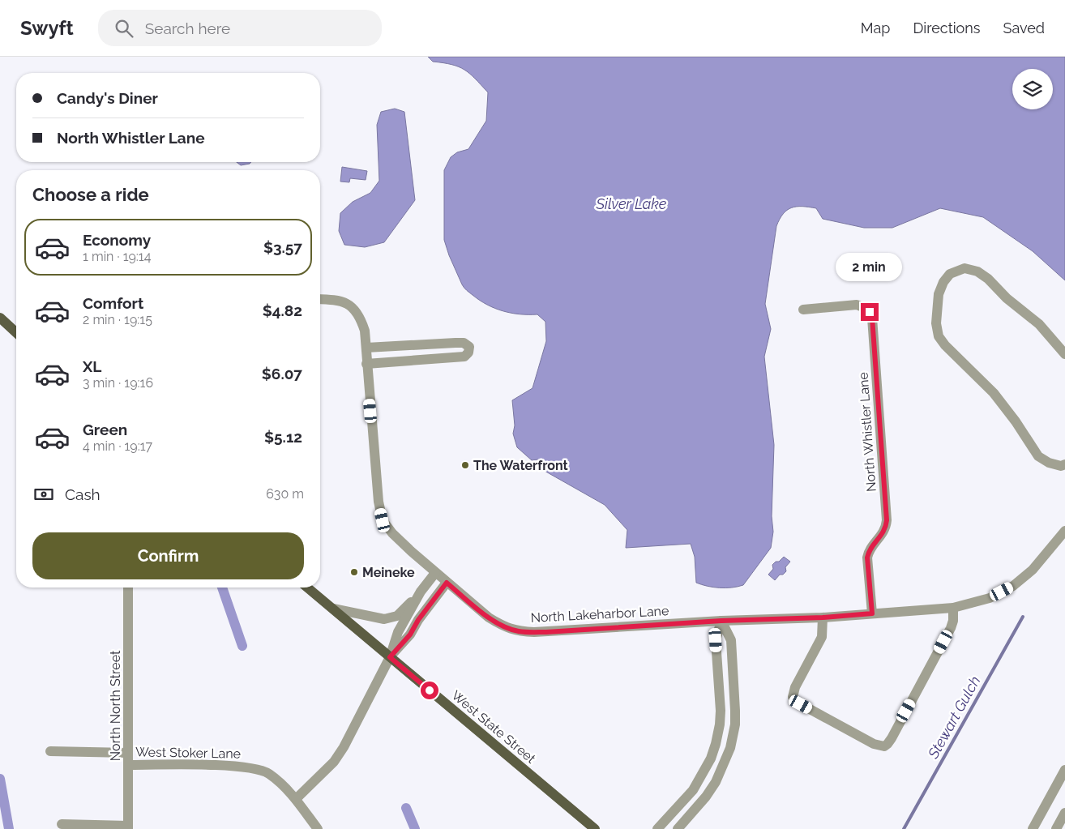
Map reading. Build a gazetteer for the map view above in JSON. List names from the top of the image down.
{
  "streets": {
    "main road": ["West State Street"],
    "street": [
      "North Whistler Lane",
      "North Lakeharbor Lane",
      "North North Street",
      "West Stoker Lane"
    ]
  },
  "crossings": [
    ["North Whistler Lane", "North Lakeharbor Lane"],
    ["North North Street", "West Stoker Lane"]
  ],
  "water": ["Silver Lake", "Stewart Gulch"],
  "places": ["The Waterfront", "Meineke"],
  "page": {
    "header": "Swyft",
    "search": "Search here",
    "nav": ["Map", "Directions", "Saved"],
    "banner": ["Candy's Diner", "North Whistler Lane"],
    "heading": "Choose a ride",
    "list": [
      {
        "name": "Economy",
        "note": "1 min · 19:14",
        "value": "$3.57"
      },
      {
        "name": "Comfort",
        "note": "2 min · 19:15",
        "value": "$4.82"
      },
      {
        "name": "XL",
        "note": "3 min · 19:16",
        "value": "$6.07"
      },
      {
        "name": "Green",
        "note": "4 min · 19:17",
        "value": "$5.12"
      }
    ],
    "bubble": "2 min",
    "pay": ["Cash", "630 m"],
    "buttons": "Confirm"
  }
}
